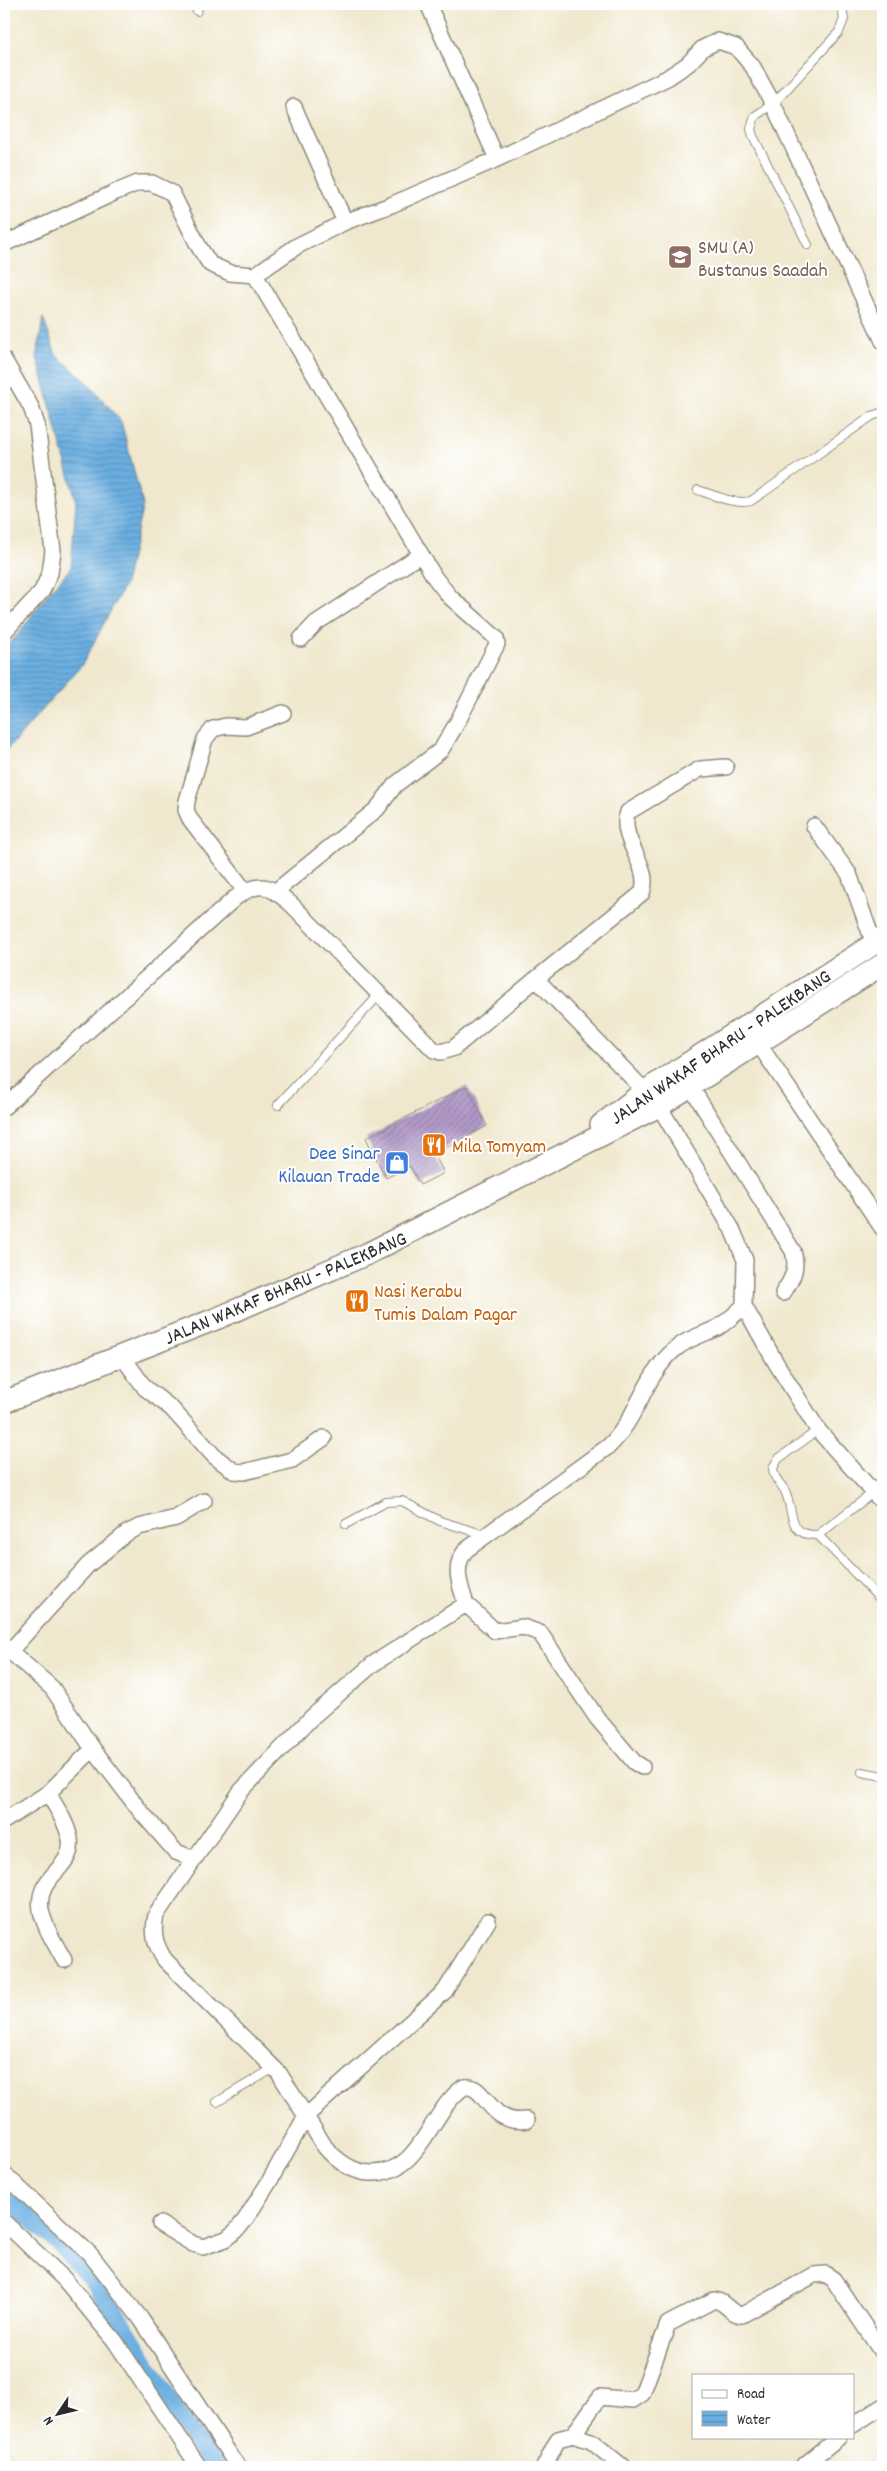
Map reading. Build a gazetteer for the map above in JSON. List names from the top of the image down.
{
  "streets": {
    "main road": ["JALAN WAKAF BHARU - PALEKBANG"]
  },
  "places": {
    "school or university": ["SMU (A) Bustanus Saadah"],
    "restaurant": ["Mila Tomyam", "Nasi Kerabu Tumis Dalam Pagar"],
    "shop": ["Dee Sinar Kilauan Trade"]
  },
  "legend": ["Road", "Water"],
  "north": "bottom left"
}
